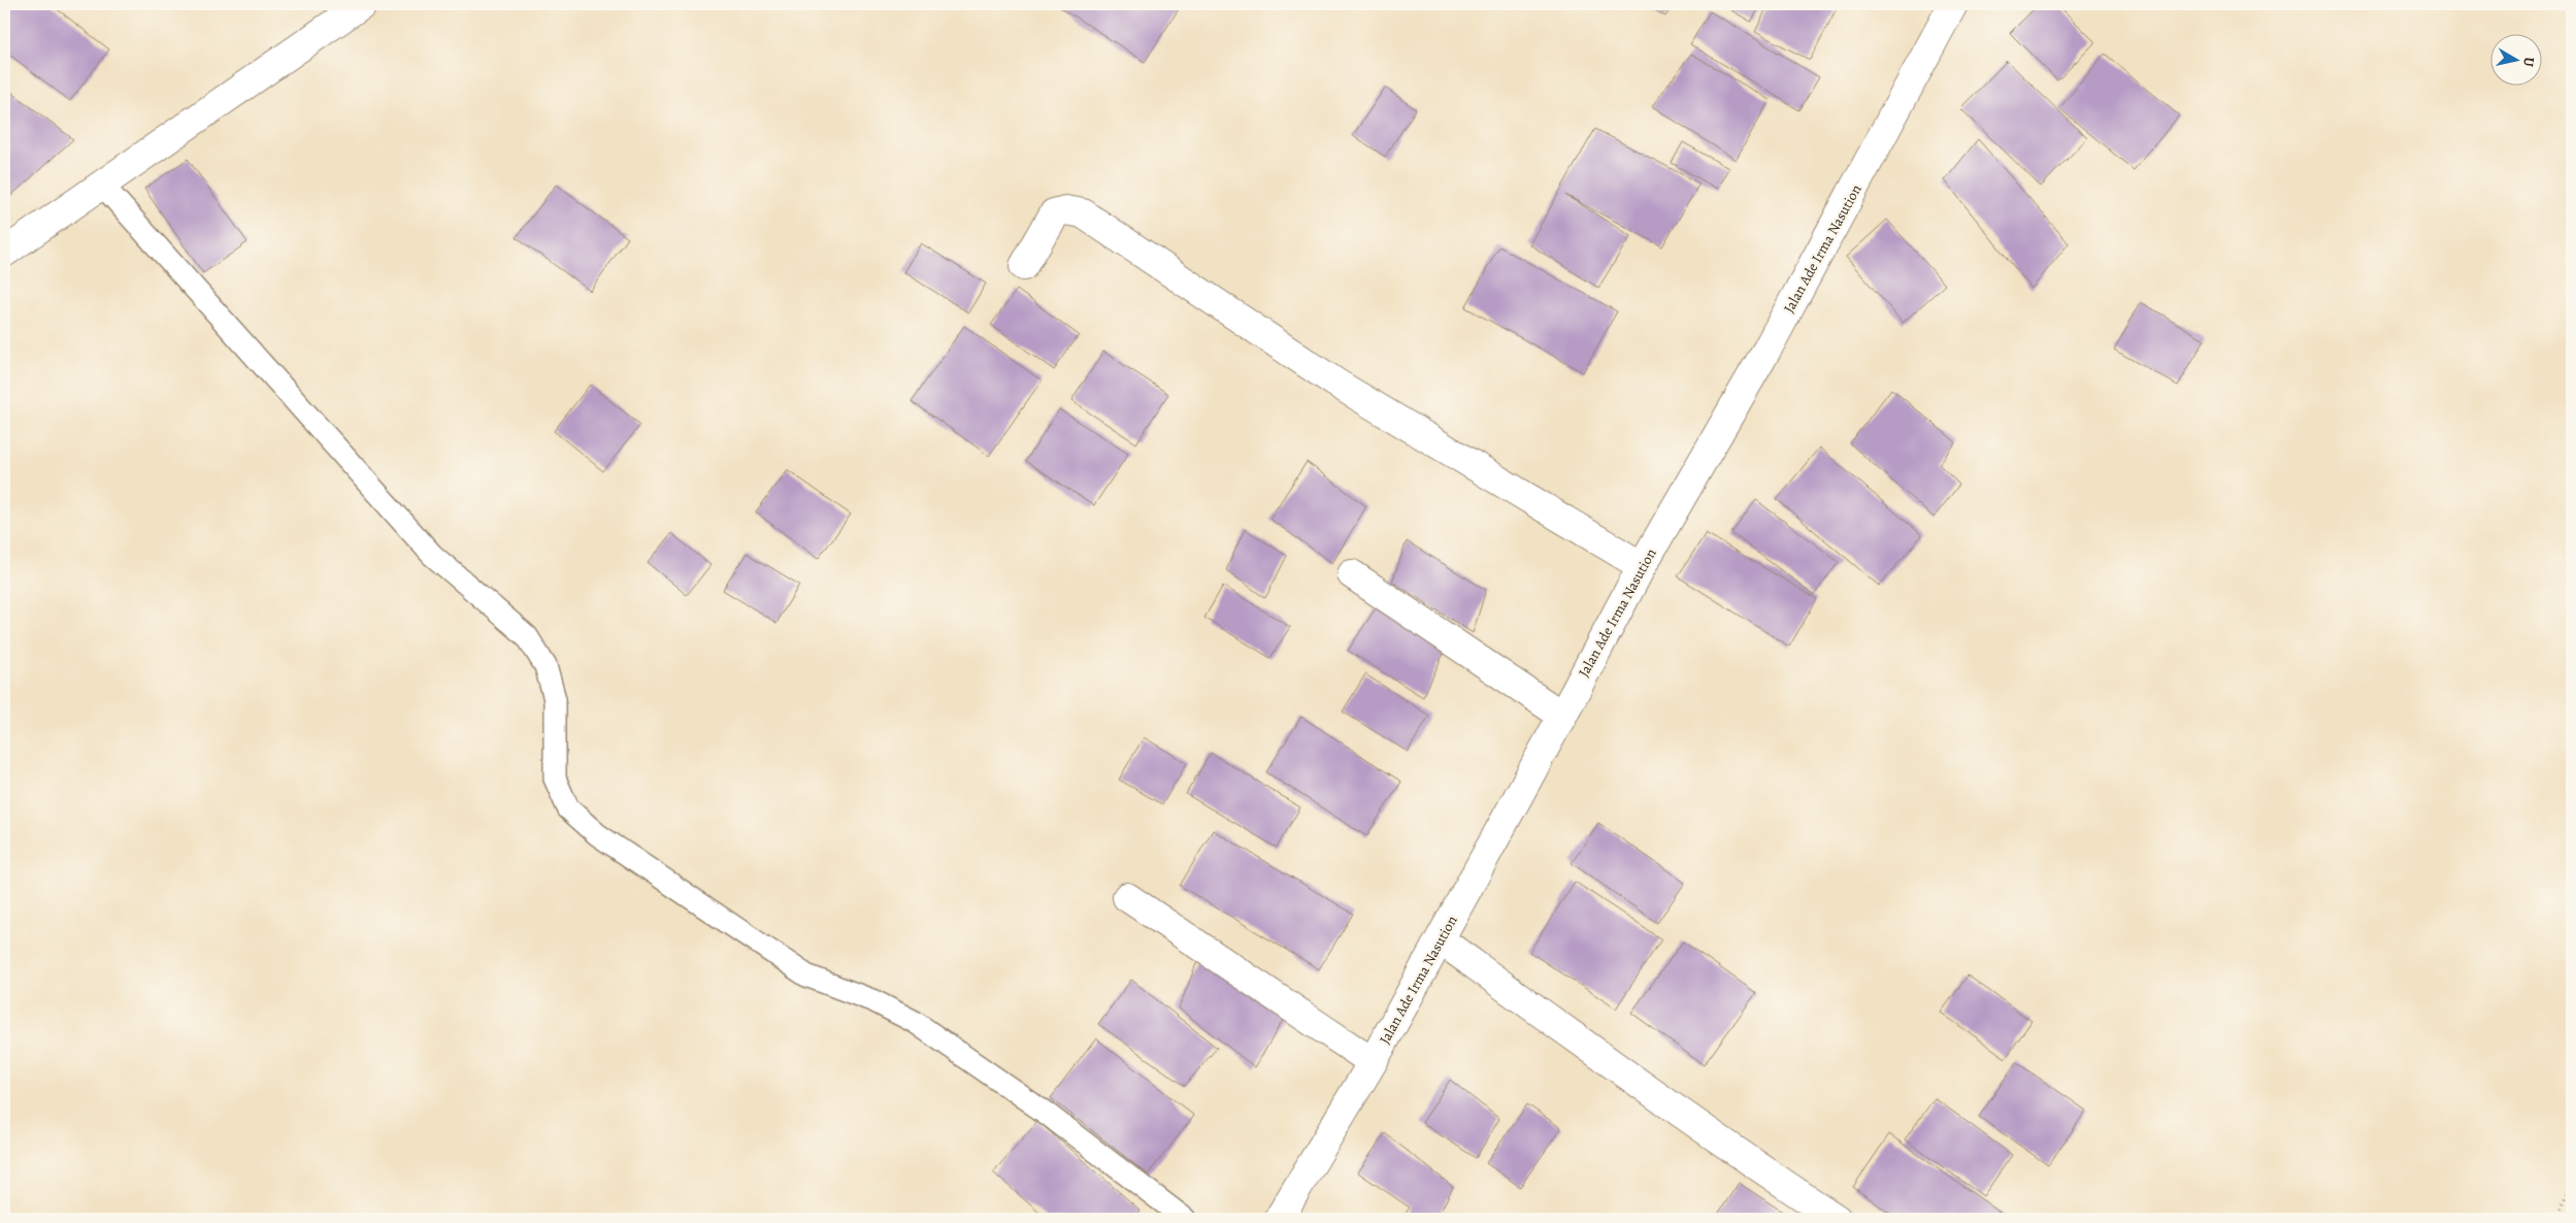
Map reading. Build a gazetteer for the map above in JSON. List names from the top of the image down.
{
  "streets": {
    "street": ["Jalan Ade Irma Nasution"]
  },
  "north": "right"
}
